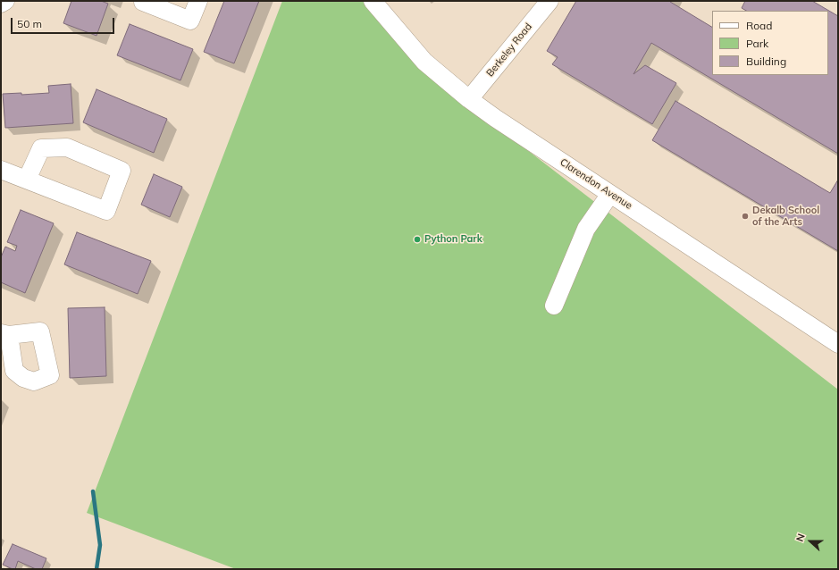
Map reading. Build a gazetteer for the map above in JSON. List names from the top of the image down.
{
  "streets": {
    "street": ["Berkeley Road", "Clarendon Avenue"]
  },
  "crossings": [
    ["Berkeley Road", "Clarendon Avenue"]
  ],
  "places": ["Dekalb School of the Arts", "Python Park"],
  "legend": ["Road", "Park", "Building"],
  "scale_bar": "50 m",
  "north": "left"
}
